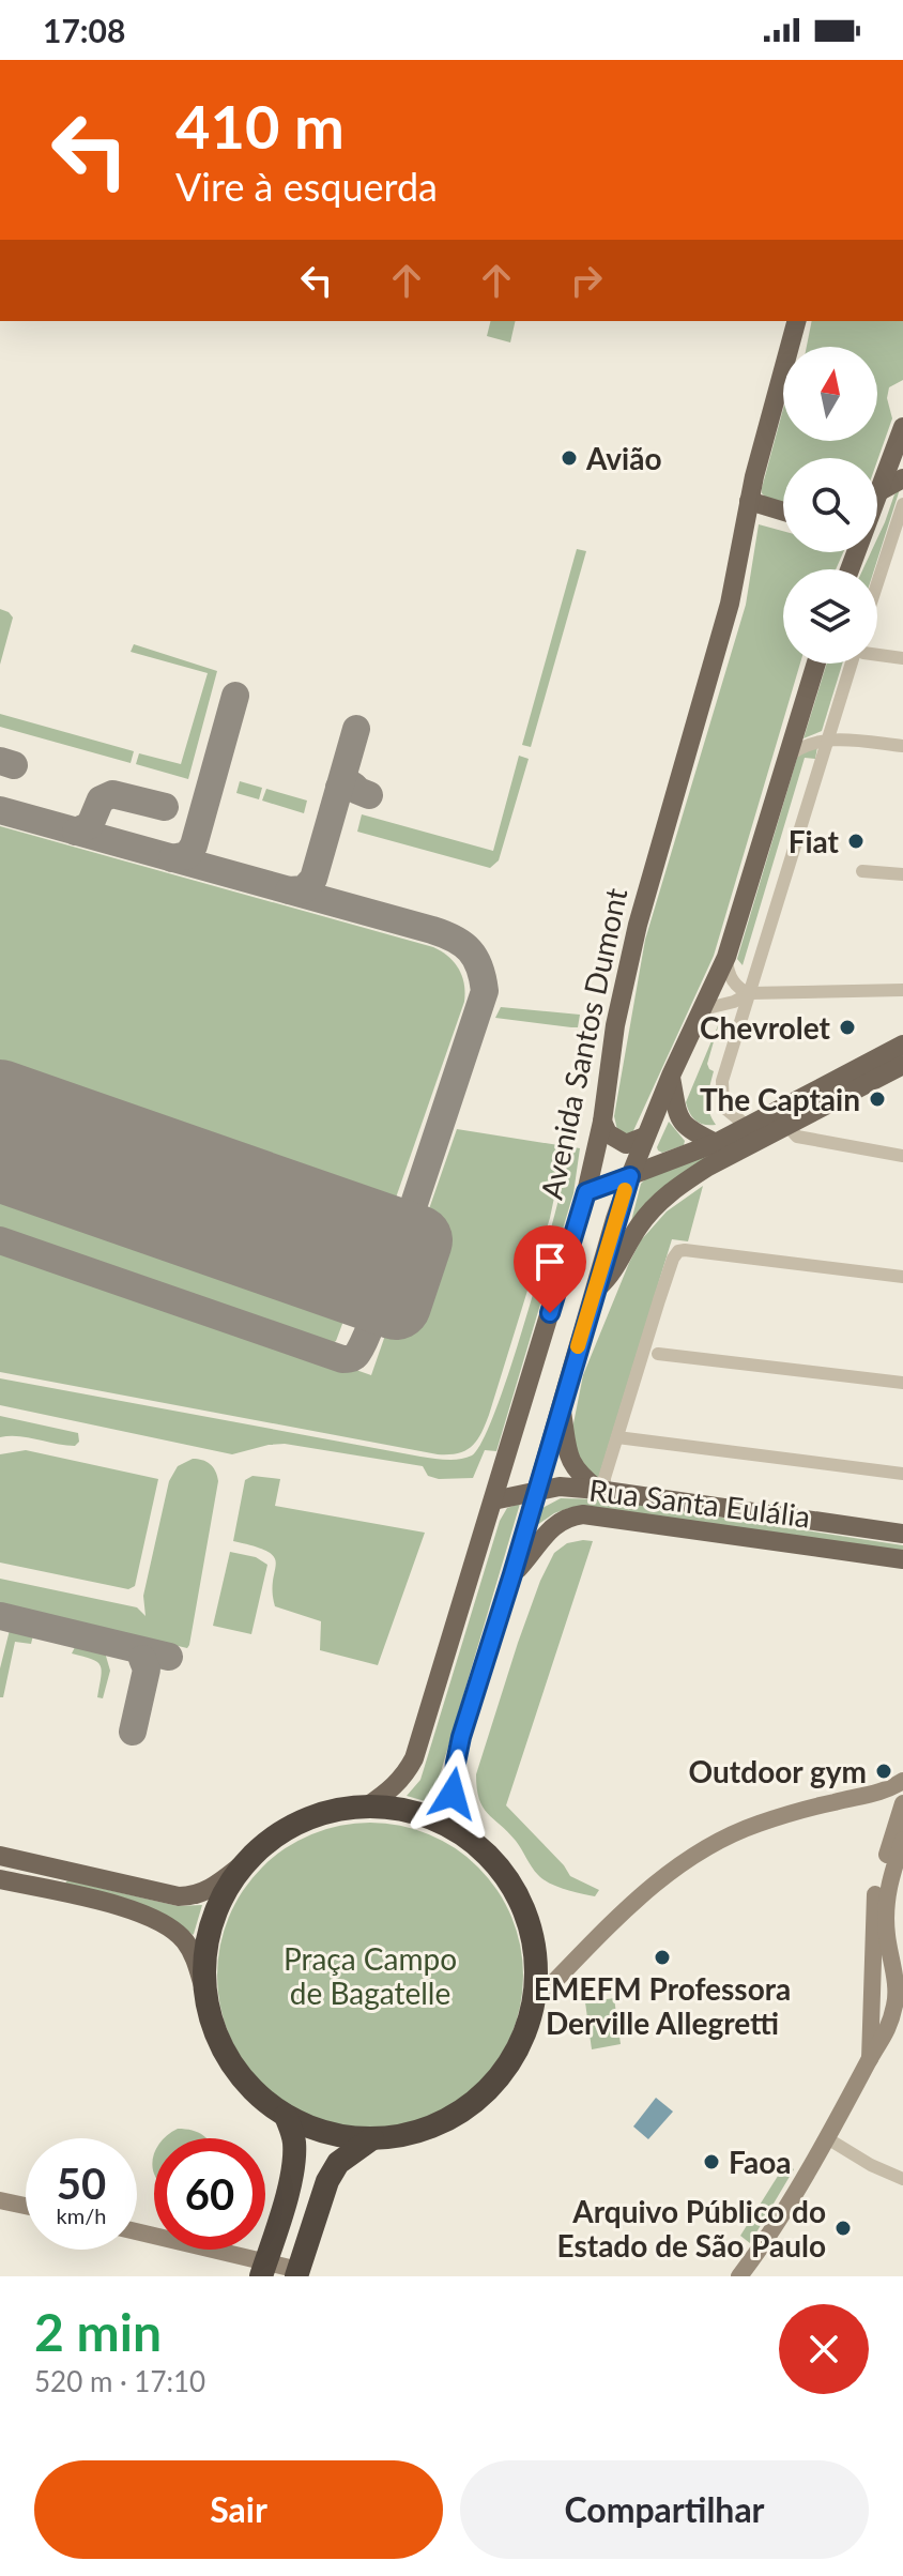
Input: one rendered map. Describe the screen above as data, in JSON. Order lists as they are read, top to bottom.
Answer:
{
  "streets": {
    "main road": ["Avenida Santos Dumont", "Rua Santa Eulália"]
  },
  "crossings": [
    ["Avenida Santos Dumont", "Rua Santa Eulália"]
  ],
  "parks": ["Praça Campo de Bagatelle"],
  "places": [
    "Avião",
    "Fiat",
    "Chevrolet",
    "The Captain",
    "Outdoor gym",
    "EMEFM Professora Derville Allegretti",
    "Faoa",
    "Arquivo Público do Estado de São Paulo"
  ],
  "north": "top",
  "page": {
    "status": "17:08",
    "turn": ["410 m", "Vire à esquerda"],
    "speed": "50 km/h",
    "limit": "60",
    "heading": ["2 min", "520 m · 17:10"],
    "buttons": ["Sair", "Compartilhar"]
  }
}
